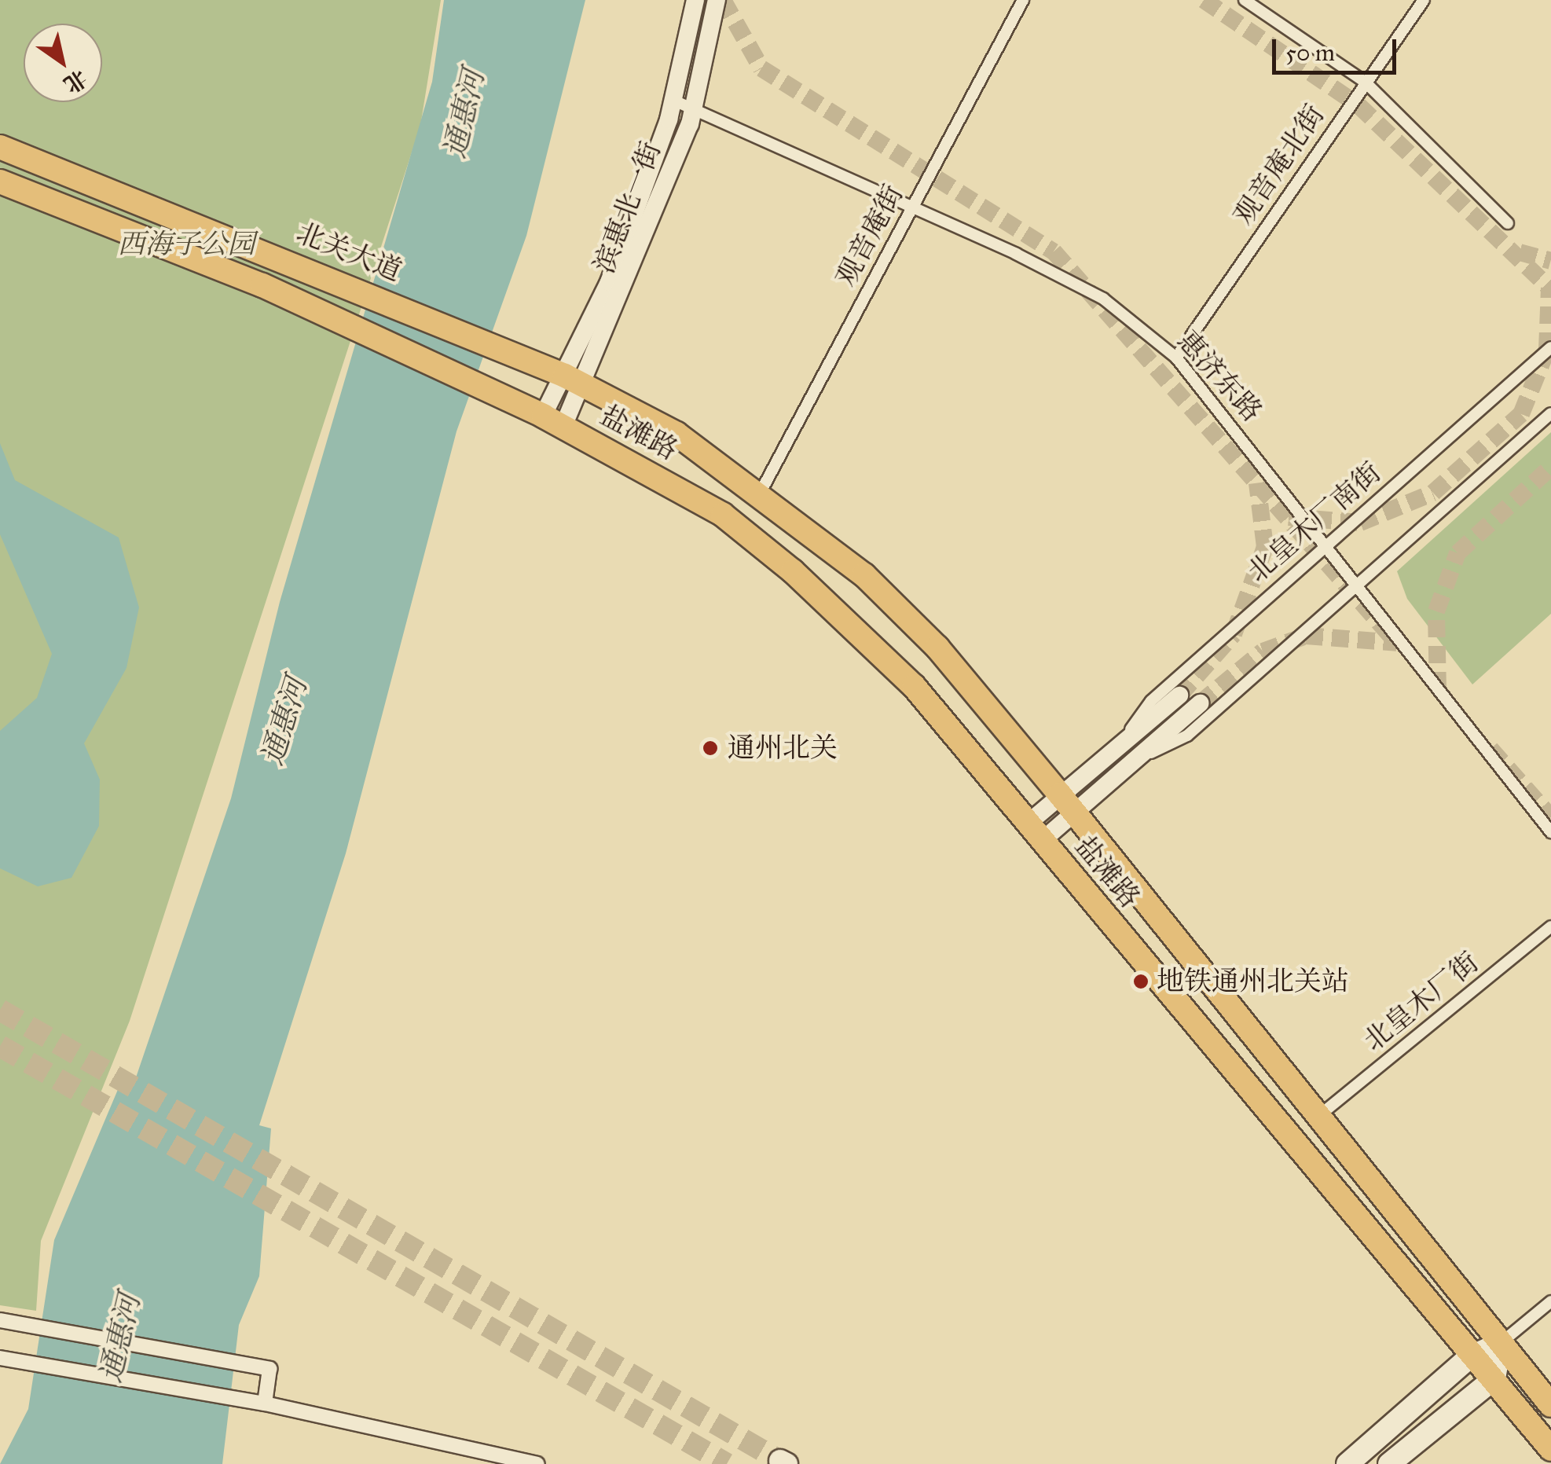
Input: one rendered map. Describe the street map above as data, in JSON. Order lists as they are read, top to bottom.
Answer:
{
  "streets": {
    "main road": ["北关大道", "盐滩路"],
    "street": [
      "观音庵北街",
      "滨惠北一街",
      "观音庵街",
      "惠济东路",
      "北皇木厂南街",
      "北皇木厂街"
    ]
  },
  "crossings": [
    ["观音庵北街", "惠济东路"],
    ["滨惠北一街", "北关大道"],
    ["滨惠北一街", "惠济东路"],
    ["滨惠北一街", "盐滩路"],
    ["观音庵街", "惠济东路"],
    ["观音庵街", "盐滩路"],
    ["北关大道", "盐滩路"],
    ["惠济东路", "北皇木厂南街"],
    ["盐滩路", "北皇木厂南街"],
    ["盐滩路", "北皇木厂街"]
  ],
  "water": ["通惠河"],
  "parks": ["西海子公园"],
  "places": ["通州北关", "地铁通州北关站"],
  "scale_bar": "50 m",
  "north": "bottom right"
}
